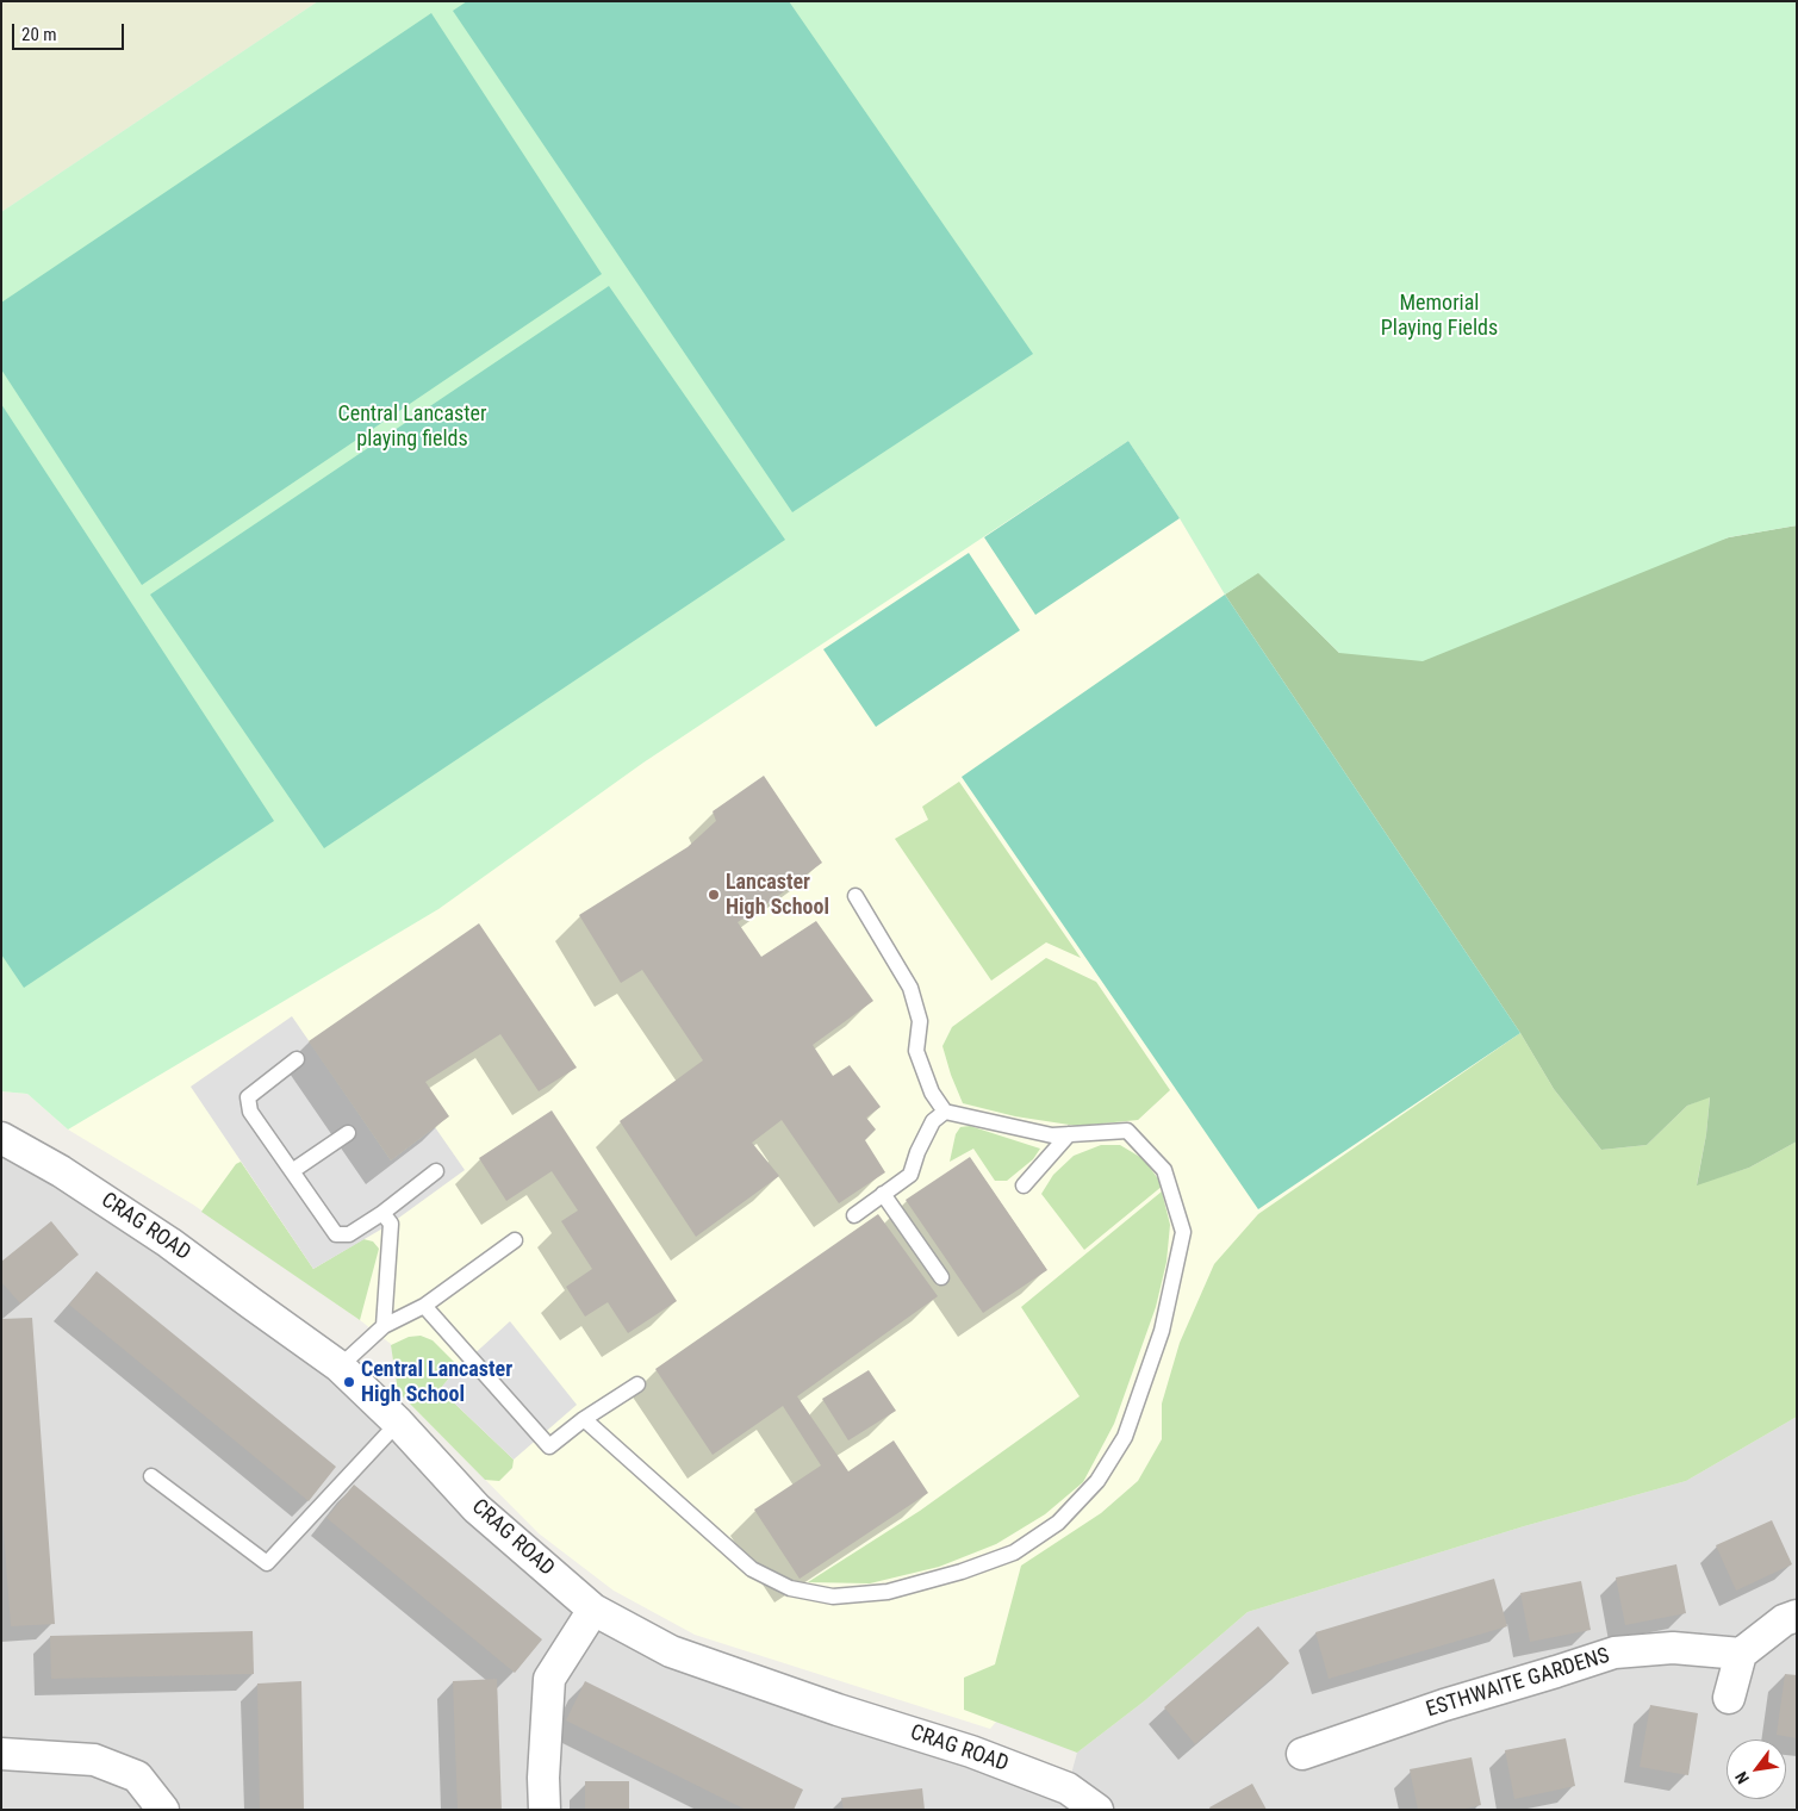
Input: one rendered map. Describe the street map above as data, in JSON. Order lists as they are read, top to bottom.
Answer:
{
  "streets": {
    "street": ["CRAG ROAD", "ESTHWAITE GARDENS"]
  },
  "parks": ["Memorial Playing Fields", "Central Lancaster playing fields"],
  "places": ["Lancaster High School", "Central Lancaster High School"],
  "scale_bar": "20 m",
  "north": "bottom left"
}
